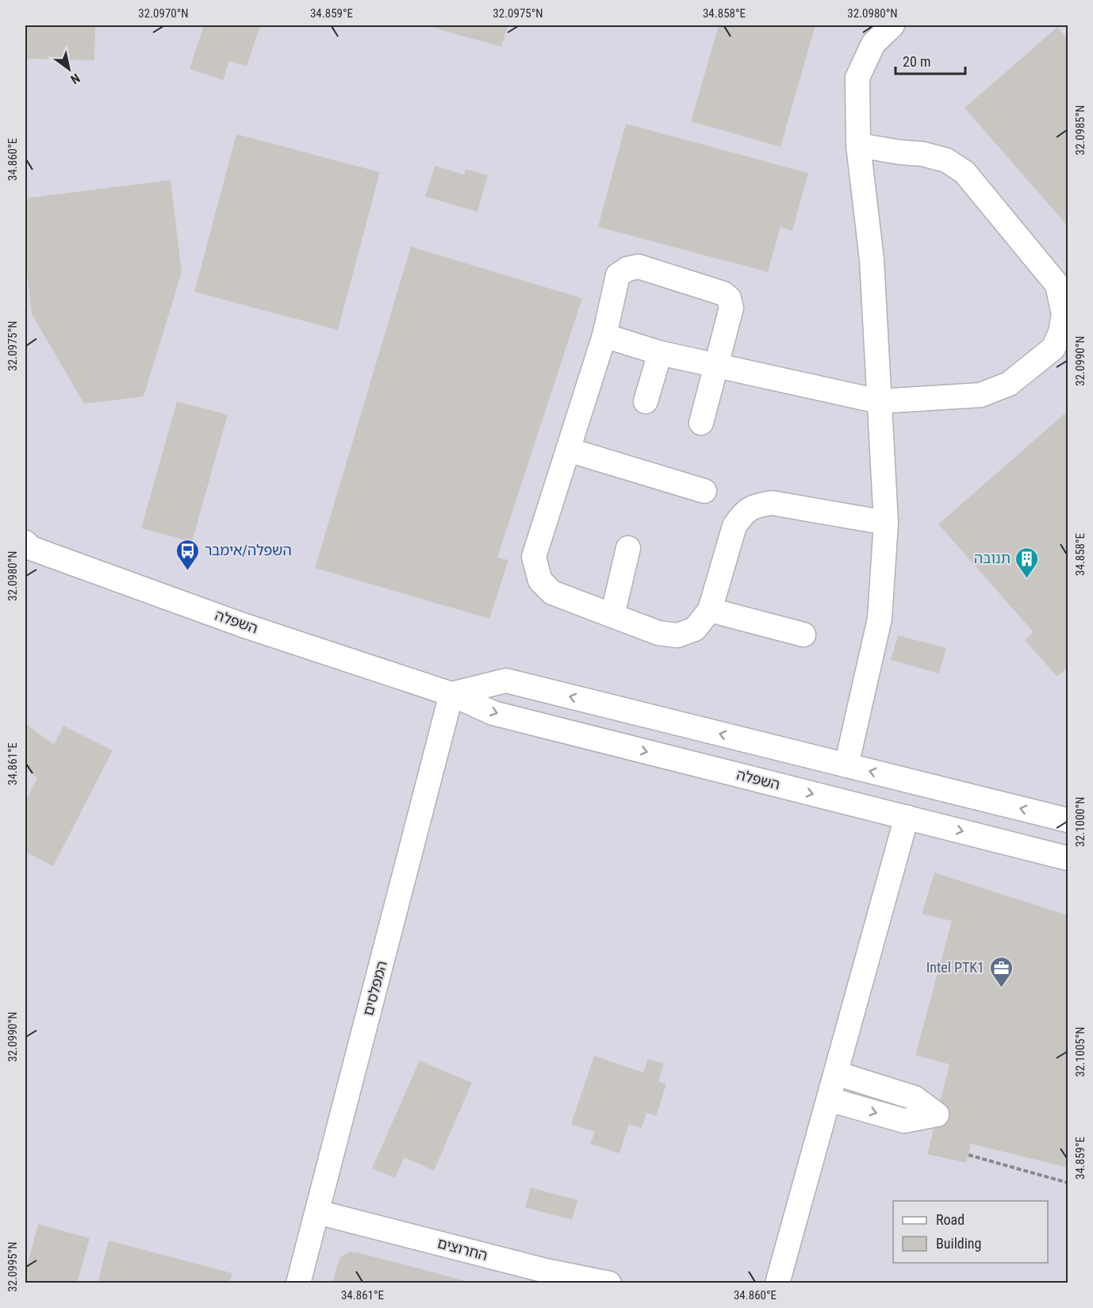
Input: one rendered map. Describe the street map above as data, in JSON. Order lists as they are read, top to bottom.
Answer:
{
  "streets": {
    "street": ["השפלה", "המפלסים", "החרוצים"]
  },
  "crossings": [
    ["השפלה", "המפלסים"],
    ["המפלסים", "החרוצים"]
  ],
  "places": {
    "bus stop": ["השפלה/אימבר"],
    "building": ["תנובה"],
    "office": ["Intel PTK1"]
  },
  "legend": ["Road", "Building"],
  "scale_bar": "20 m",
  "north": "bottom right",
  "coordinates": [
    "32.0970°N",
    "34.859°E",
    "32.0975°N",
    "34.858°E",
    "32.0980°N",
    "32.0985°N",
    "34.860°E",
    "32.0990°N",
    "34.861°E",
    "32.1000°N",
    "32.1005°N",
    "32.0995°N"
  ]
}
